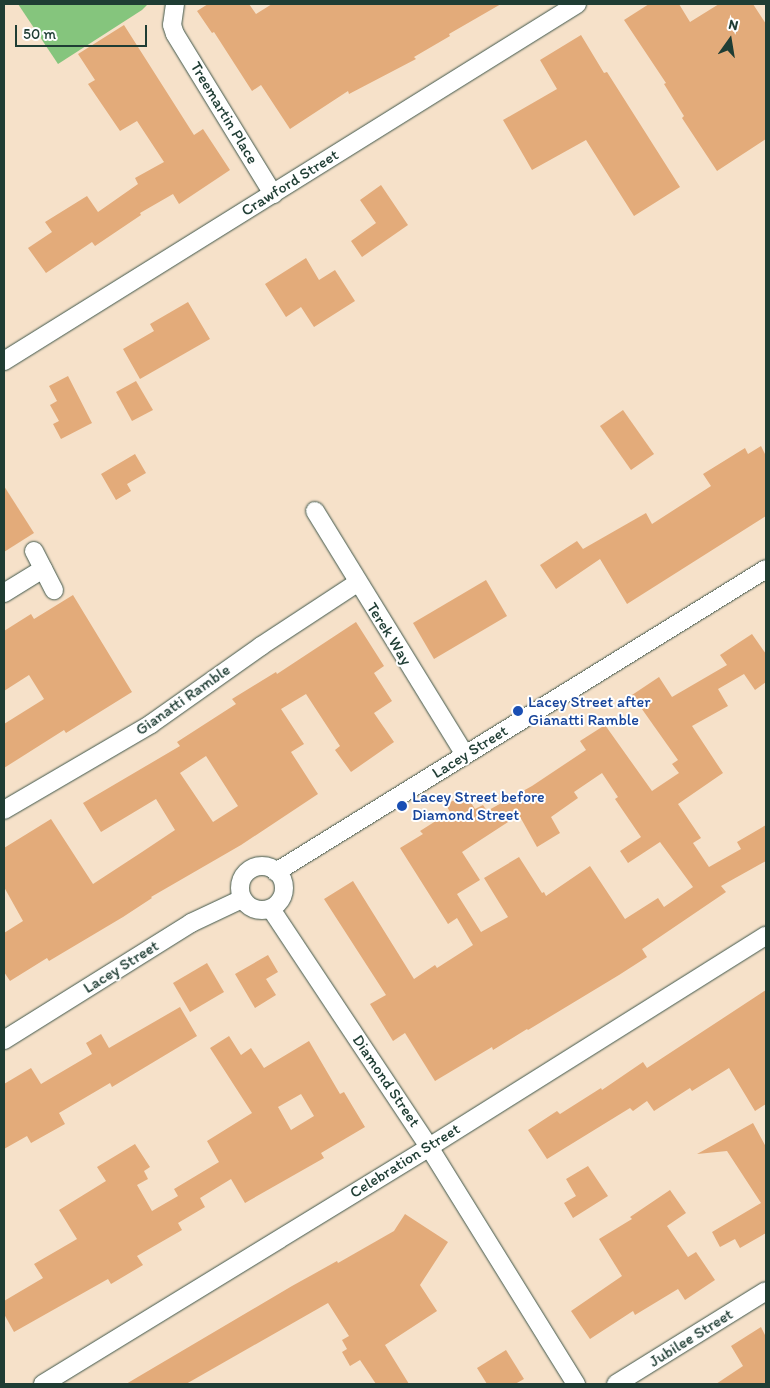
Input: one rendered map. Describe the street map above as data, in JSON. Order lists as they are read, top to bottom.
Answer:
{
  "streets": {
    "street": [
      "Treemartin Place",
      "Crawford Street",
      "Terek Way",
      "Gianatti Ramble",
      "Lacey Street",
      "Diamond Street",
      "Celebration Street",
      "Jubilee Street"
    ]
  },
  "crossings": [
    ["Treemartin Place", "Crawford Street"],
    ["Terek Way", "Gianatti Ramble"],
    ["Terek Way", "Lacey Street"],
    ["Lacey Street", "Diamond Street"],
    ["Diamond Street", "Celebration Street"]
  ],
  "places": ["Lacey Street after Gianatti Ramble", "Lacey Street before Diamond Street"],
  "scale_bar": "50 m",
  "north": "top"
}
